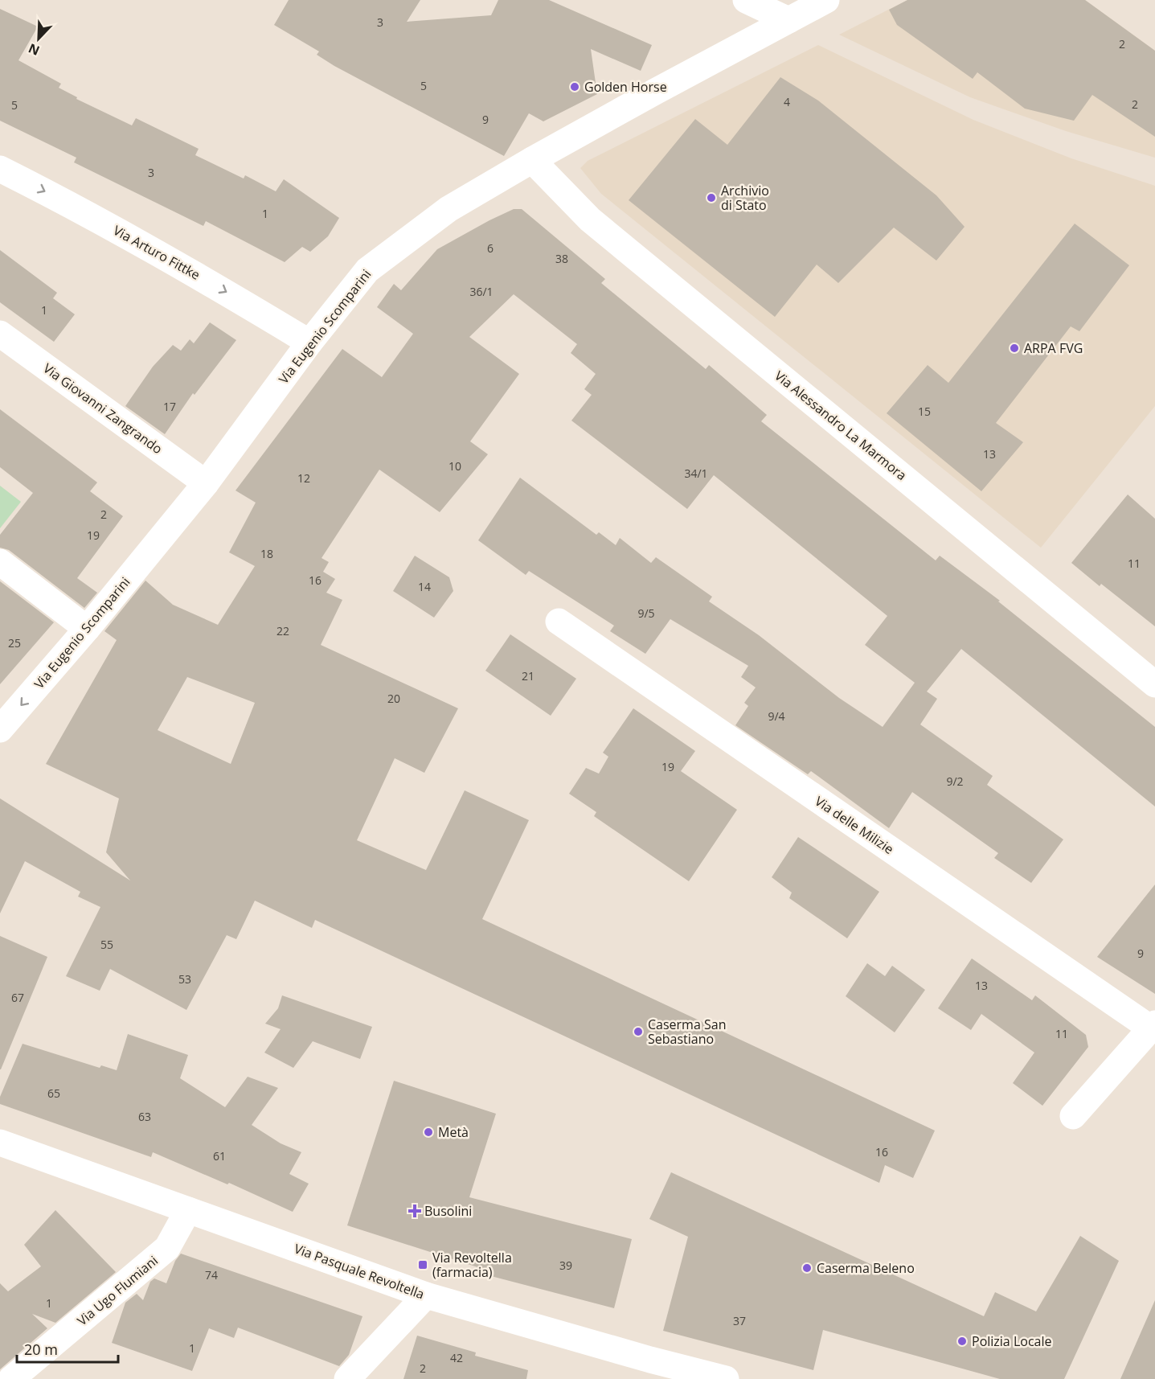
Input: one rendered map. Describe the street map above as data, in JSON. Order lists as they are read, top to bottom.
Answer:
{
  "streets": {
    "street": [
      "Via Arturo Fittke",
      "Via Eugenio Scomparini",
      "Via Giovanni Zangrando",
      "Via Alessandro La Marmora",
      "Via delle Milizie",
      "Via Pasquale Revoltella",
      "Via Ugo Flumiani"
    ]
  },
  "crossings": [
    ["Via Arturo Fittke", "Via Eugenio Scomparini"],
    ["Via Eugenio Scomparini", "Via Giovanni Zangrando"],
    ["Via Eugenio Scomparini", "Via Alessandro La Marmora"],
    ["Via Pasquale Revoltella", "Via Ugo Flumiani"]
  ],
  "one_way": ["Via Arturo Fittke"],
  "places": {
    "other": [
      "Golden Horse",
      "Archivio di Stato",
      "ARPA FVG",
      "Caserma San Sebastiano",
      "Metà",
      "Caserma Beleno",
      "Polizia Locale"
    ],
    "health": ["Busolini"],
    "transit": ["Via Revoltella (farmacia)"]
  },
  "house_numbers": [
    "3",
    "2",
    "5",
    "4",
    "2",
    "5",
    "9",
    "3",
    "1",
    "6",
    "38",
    "36/1",
    "1",
    "17",
    "15",
    "13",
    "10",
    "34/1",
    "12",
    "2",
    "19",
    "18",
    "11",
    "16",
    "14",
    "9/5",
    "22",
    "25",
    "21",
    "20",
    "9/4",
    "19",
    "9/2",
    "55",
    "9",
    "53",
    "13",
    "67",
    "11",
    "65",
    "63",
    "16",
    "61",
    "39",
    "74",
    "1",
    "37",
    "1",
    "42",
    "2"
  ],
  "scale_bar": "20 m",
  "north": "bottom left"
}
